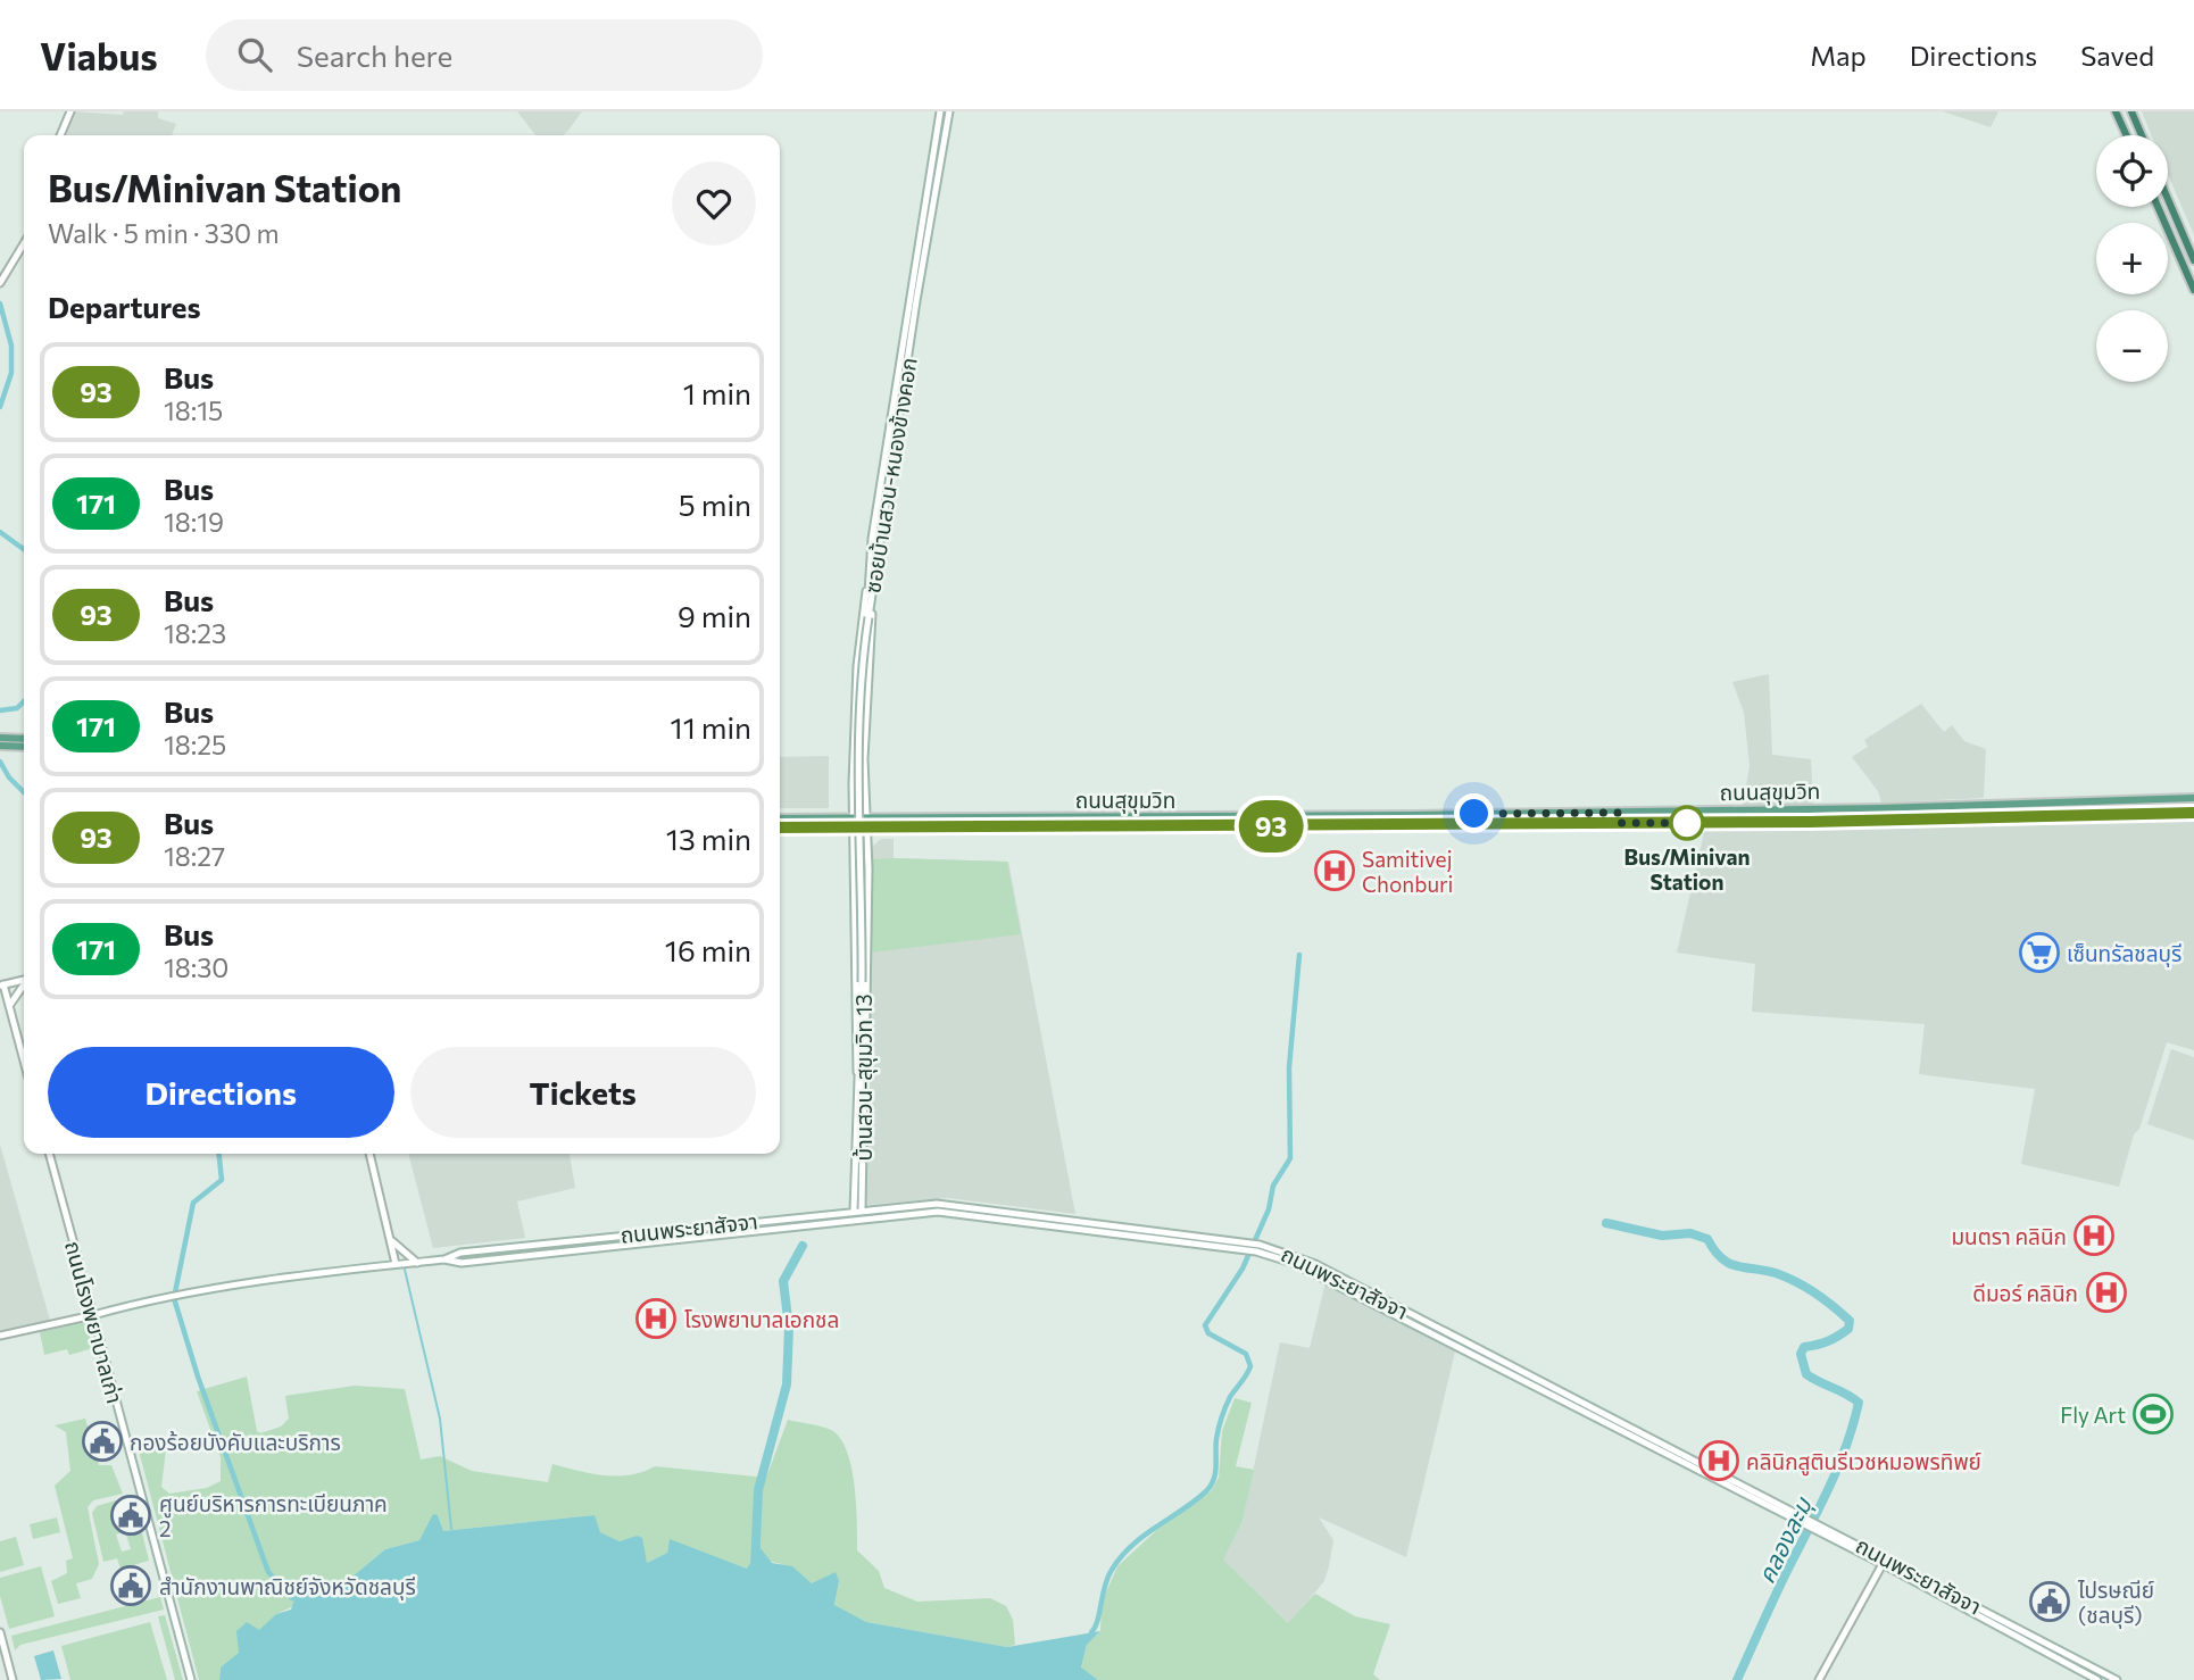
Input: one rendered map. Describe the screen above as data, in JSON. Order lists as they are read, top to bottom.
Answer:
{
  "streets": {
    "main road": [
      "ซอยบ้านสวน-หนองข้างคอก",
      "ถนนสุขุมวิท",
      "บ้านสวน-สุขุมวิท 13",
      "ถนนพระยาสัจจา",
      "ถนนโรงพยาบาลเก่า"
    ]
  },
  "crossings": [
    ["ซอยบ้านสวน-หนองข้างคอก", "บ้านสวน-สุขุมวิท 13"],
    ["บ้านสวน-สุขุมวิท 13", "ถนนพระยาสัจจา"],
    ["ถนนพระยาสัจจา", "ถนนโรงพยาบาลเก่า"]
  ],
  "water": ["คลองละมุ"],
  "places": {
    "other": ["Bus/Minivan Station"],
    "hospital": [
      "Samitivej Chonburi",
      "มนตรา คลินิก",
      "ดีมอร์ คลินิก",
      "โรงพยาบาลเอกชล",
      "คลินิกสูตินรีเวชหมอพรทิพย์"
    ],
    "supermarket": ["เซ็นทรัลชลบุรี"],
    "sports": ["Fly Art"],
    "public building": [
      "กองร้อยบังคับและบริการ",
      "ศูนย์บริหารการทะเบียนภาค 2",
      "สำนักงานพาณิชย์จังหวัดชลบุรี",
      "ไปรษณีย์ (ชลบุรี)"
    ]
  },
  "lines": ["bus line 93"],
  "page": {
    "header": "Viabus",
    "search": "Search here",
    "nav": ["Map", "Directions", "Saved"],
    "on_map": "93",
    "map_buttons": ["+", "−"],
    "heading": [
      ["Bus/Minivan Station", "Walk · 5 min · 330 m"],
      "Departures"
    ],
    "list": [
      {
        "mark": "93",
        "name": "Bus",
        "note": "18:15",
        "value": "1 min"
      },
      {
        "mark": "171",
        "name": "Bus",
        "note": "18:19",
        "value": "5 min"
      },
      {
        "mark": "93",
        "name": "Bus",
        "note": "18:23",
        "value": "9 min"
      },
      {
        "mark": "171",
        "name": "Bus",
        "note": "18:25",
        "value": "11 min"
      },
      {
        "mark": "93",
        "name": "Bus",
        "note": "18:27",
        "value": "13 min"
      },
      {
        "mark": "171",
        "name": "Bus",
        "note": "18:30",
        "value": "16 min"
      }
    ],
    "buttons": ["Directions", "Tickets"]
  }
}
